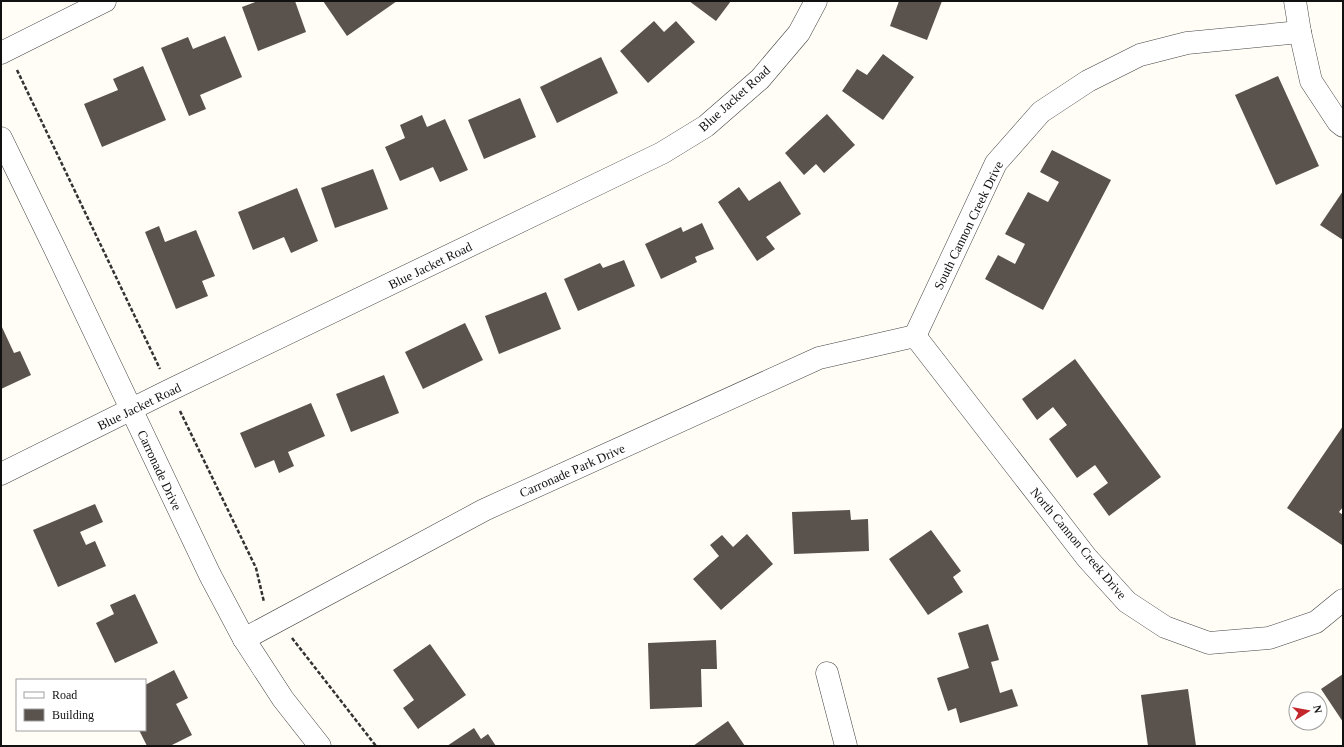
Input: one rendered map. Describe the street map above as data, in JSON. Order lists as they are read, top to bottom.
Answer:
{
  "streets": {
    "street": [
      "Blue Jacket Road",
      "South Cannon Creek Drive",
      "Carronade Drive",
      "Carronade Park Drive",
      "North Cannon Creek Drive"
    ]
  },
  "crossings": [
    ["Blue Jacket Road", "Carronade Drive"],
    ["South Cannon Creek Drive", "Carronade Park Drive"],
    ["South Cannon Creek Drive", "North Cannon Creek Drive"],
    ["Carronade Drive", "Carronade Park Drive"],
    ["Carronade Park Drive", "North Cannon Creek Drive"]
  ],
  "legend": ["Road", "Building"],
  "north": "right"
}
